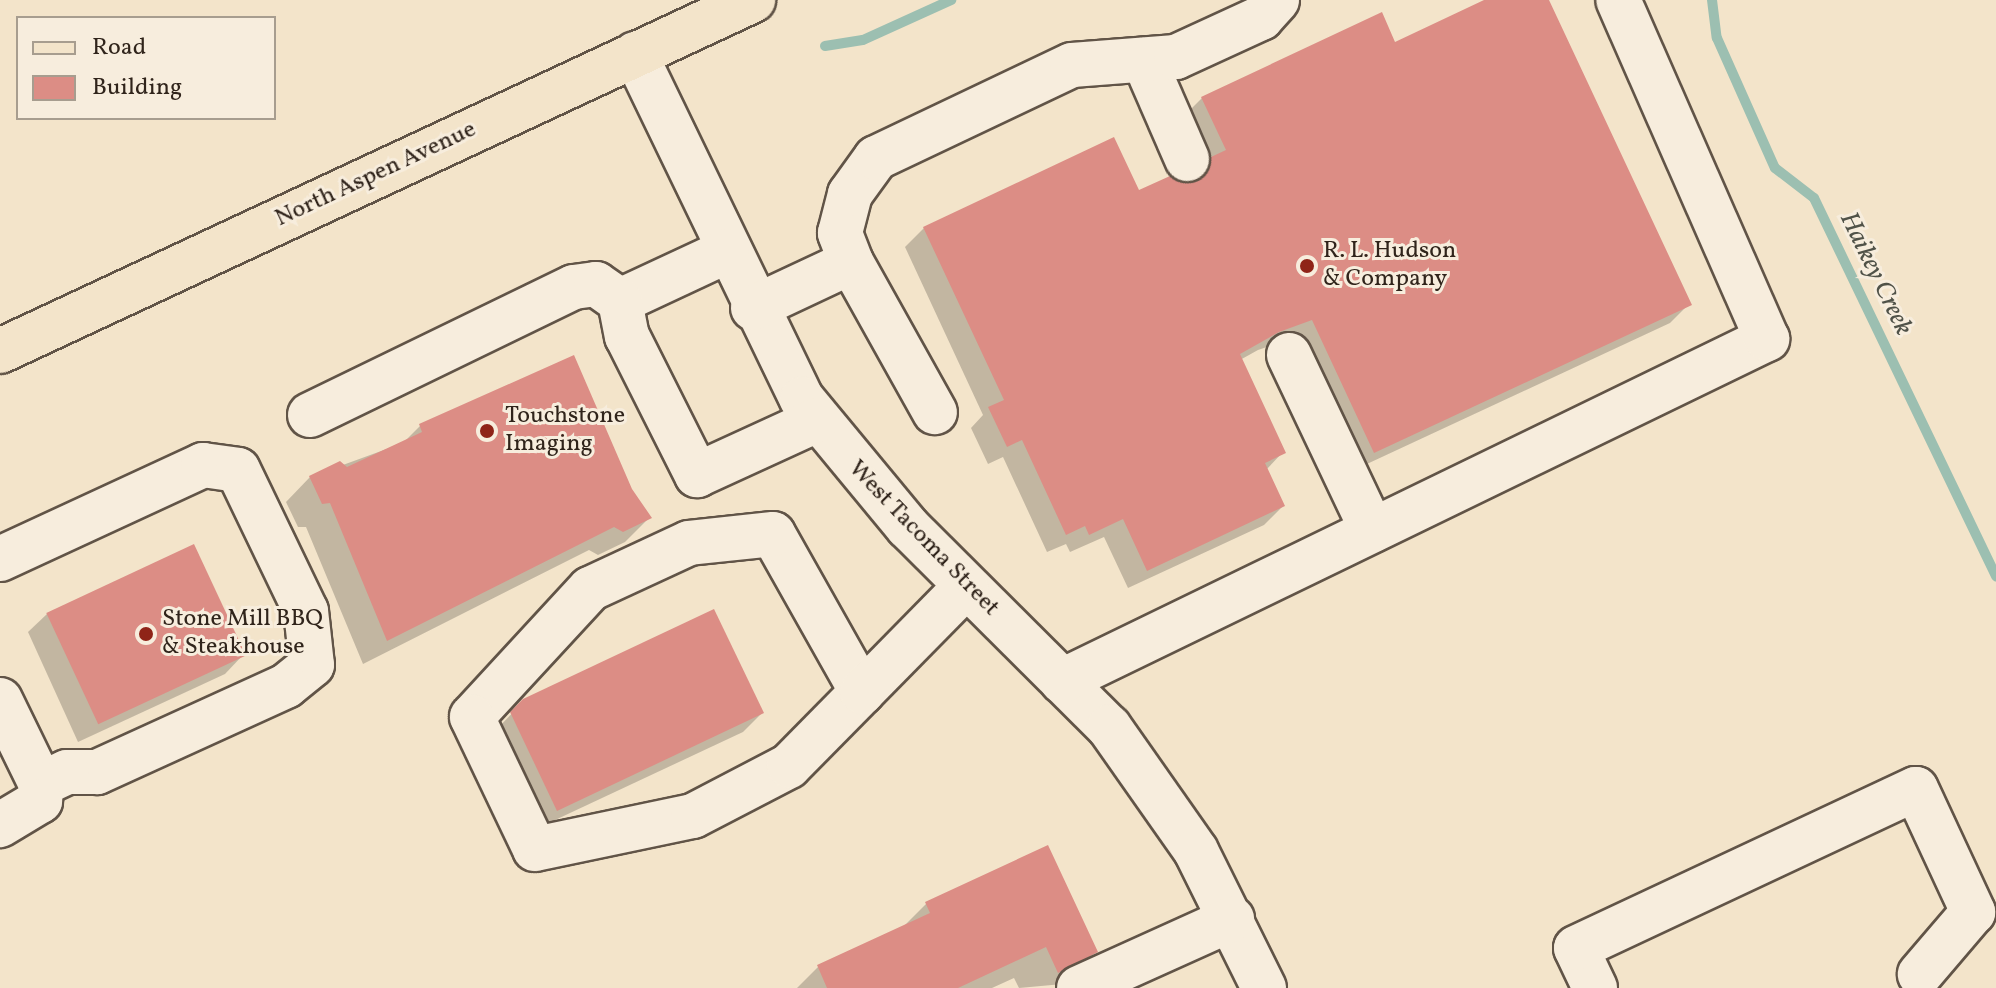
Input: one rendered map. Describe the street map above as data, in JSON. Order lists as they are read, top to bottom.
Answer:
{
  "streets": {
    "main road": ["North Aspen Avenue"],
    "street": ["West Tacoma Street"]
  },
  "crossings": [
    ["North Aspen Avenue", "West Tacoma Street"]
  ],
  "water": ["Haikey Creek"],
  "places": ["R. L. Hudson & Company", "Touchstone Imaging", "Stone Mill BBQ & Steakhouse"],
  "legend": ["Road", "Building"]
}
